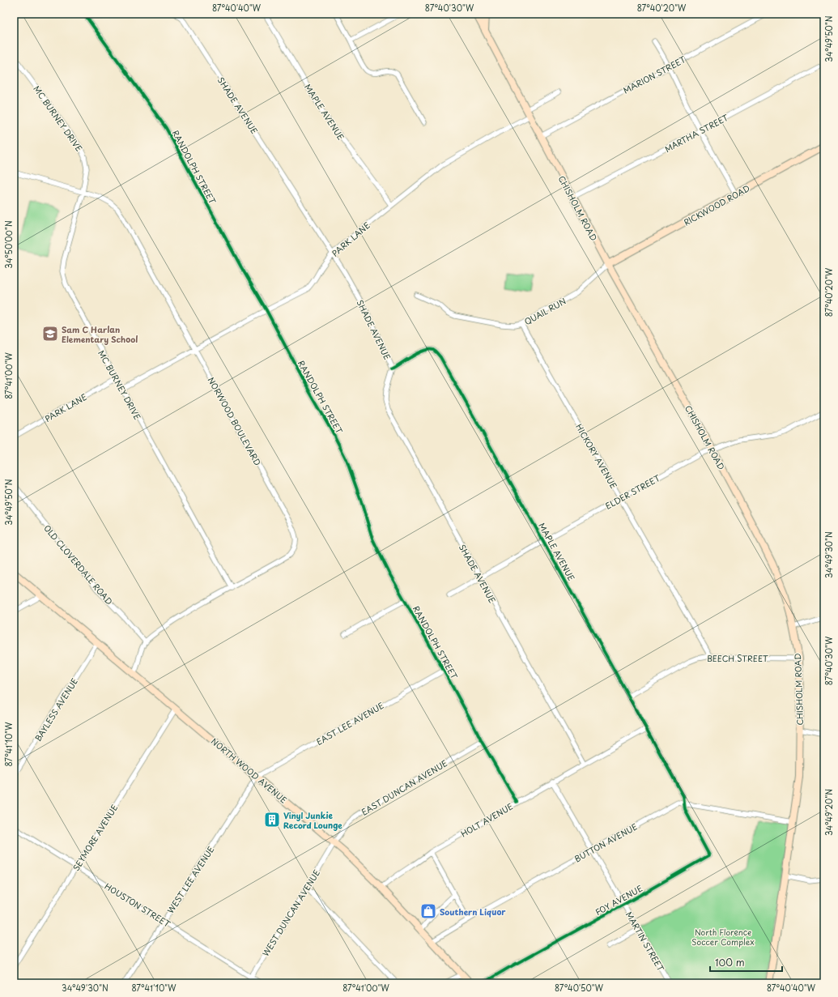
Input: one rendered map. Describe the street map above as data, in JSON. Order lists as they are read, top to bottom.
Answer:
{
  "streets": {
    "main road": ["RICKWOOD ROAD", "CHISHOLM ROAD", "NORTH WOOD AVENUE"],
    "street": [
      "MARION STREET",
      "SHADE AVENUE",
      "MAPLE AVENUE",
      "MC BURNEY DRIVE",
      "MARTHA STREET",
      "RANDOLPH STREET",
      "PARK LANE",
      "QUAIL RUN",
      "NORWOOD BOULEVARD",
      "HICKORY AVENUE",
      "ELDER STREET",
      "OLD CLOVERDALE ROAD",
      "BEECH STREET",
      "BAYLESS AVENUE",
      "EAST LEE AVENUE",
      "EAST DUNCAN AVENUE",
      "HOLT AVENUE",
      "SEYMORE AVENUE",
      "BUTTON AVENUE",
      "WEST LEE AVENUE",
      "FOY AVENUE",
      "HOUSTON STREET",
      "WEST DUNCAN AVENUE",
      "MARTIN STREET"
    ]
  },
  "crossings": [
    ["MARION STREET", "CHISHOLM ROAD"],
    ["SHADE AVENUE", "MAPLE AVENUE"],
    ["SHADE AVENUE", "PARK LANE"],
    ["SHADE AVENUE", "ELDER STREET"],
    ["SHADE AVENUE", "HOLT AVENUE"],
    ["MAPLE AVENUE", "PARK LANE"],
    ["MAPLE AVENUE", "ELDER STREET"],
    ["MAPLE AVENUE", "BEECH STREET"],
    ["MAPLE AVENUE", "HOLT AVENUE"],
    ["MAPLE AVENUE", "BUTTON AVENUE"],
    ["MAPLE AVENUE", "FOY AVENUE"],
    ["MC BURNEY DRIVE", "PARK LANE"],
    ["MC BURNEY DRIVE", "NORWOOD BOULEVARD"],
    ["MARTHA STREET", "CHISHOLM ROAD"],
    ["RANDOLPH STREET", "PARK LANE"],
    ["RANDOLPH STREET", "EAST LEE AVENUE"],
    ["RANDOLPH STREET", "EAST DUNCAN AVENUE"],
    ["RANDOLPH STREET", "HOLT AVENUE"],
    ["RICKWOOD ROAD", "CHISHOLM ROAD"],
    ["RICKWOOD ROAD", "QUAIL RUN"],
    ["CHISHOLM ROAD", "PARK LANE"],
    ["CHISHOLM ROAD", "QUAIL RUN"],
    ["CHISHOLM ROAD", "ELDER STREET"],
    ["CHISHOLM ROAD", "BEECH STREET"],
    ["CHISHOLM ROAD", "BUTTON AVENUE"],
    ["PARK LANE", "NORWOOD BOULEVARD"],
    ["QUAIL RUN", "HICKORY AVENUE"],
    ["NORWOOD BOULEVARD", "OLD CLOVERDALE ROAD"],
    ["NORWOOD BOULEVARD", "NORTH WOOD AVENUE"],
    ["HICKORY AVENUE", "ELDER STREET"],
    ["HICKORY AVENUE", "BEECH STREET"],
    ["BAYLESS AVENUE", "NORTH WOOD AVENUE"],
    ["EAST LEE AVENUE", "NORTH WOOD AVENUE"],
    ["EAST LEE AVENUE", "WEST LEE AVENUE"],
    ["NORTH WOOD AVENUE", "EAST DUNCAN AVENUE"],
    ["NORTH WOOD AVENUE", "HOLT AVENUE"],
    ["NORTH WOOD AVENUE", "SEYMORE AVENUE"],
    ["NORTH WOOD AVENUE", "BUTTON AVENUE"],
    ["NORTH WOOD AVENUE", "WEST LEE AVENUE"],
    ["NORTH WOOD AVENUE", "WEST DUNCAN AVENUE"],
    ["EAST DUNCAN AVENUE", "WEST DUNCAN AVENUE"],
    ["HOLT AVENUE", "MARTIN STREET"],
    ["SEYMORE AVENUE", "HOUSTON STREET"],
    ["BUTTON AVENUE", "FOY AVENUE"],
    ["BUTTON AVENUE", "MARTIN STREET"],
    ["WEST LEE AVENUE", "HOUSTON STREET"],
    ["FOY AVENUE", "MARTIN STREET"],
    ["HOUSTON STREET", "WEST DUNCAN AVENUE"]
  ],
  "parks": ["North Florence Soccer Complex"],
  "places": {
    "school or university": ["Sam C Harlan Elementary School"],
    "building": ["Vinyl Junkie Record Lounge"],
    "shop": ["Southern Liquor"]
  },
  "scale_bar": "100 m",
  "coordinates": [
    "87°40'40\"W",
    "87°40'30\"W",
    "87°40'20\"W",
    "34°49'50\"N",
    "34°50'00\"N",
    "87°41'00\"W",
    "34°49'30\"N",
    "87°41'10\"W",
    "34°49'20\"N",
    "87°40'50\"W"
  ]
}
